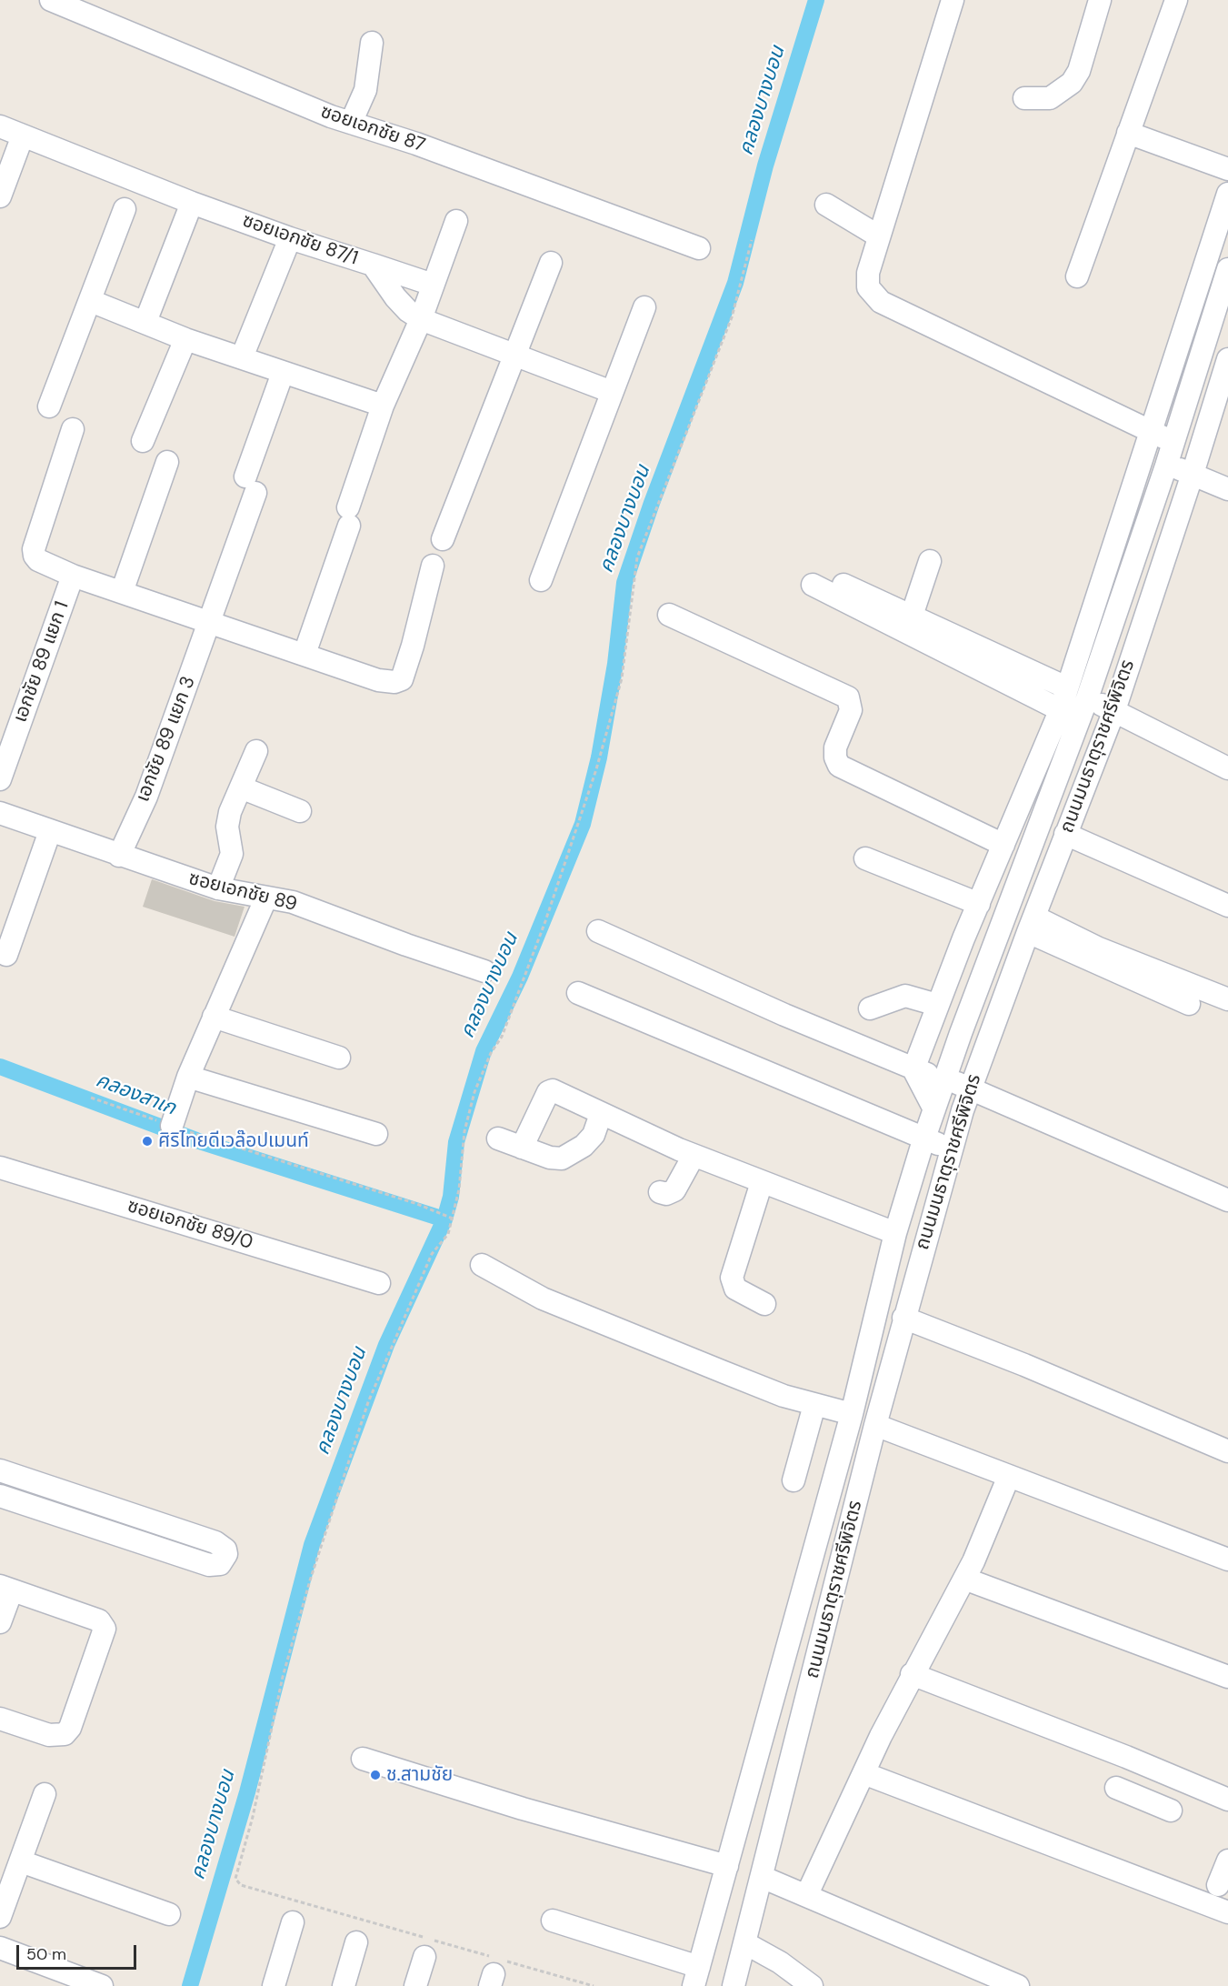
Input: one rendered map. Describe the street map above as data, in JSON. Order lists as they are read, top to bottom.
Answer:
{
  "streets": {
    "street": [
      "ซอยเอกชัย 87",
      "ซอยเอกชัย 87/1",
      "เอกชัย 89 แยก 1",
      "เอกชัย 89 แยก 3",
      "ถนนมนธาตุราชศรีพิจิตร",
      "ซอยเอกชัย 89",
      "ซอยเอกชัย 89/0"
    ]
  },
  "crossings": [
    ["เอกชัย 89 แยก 3", "ซอยเอกชัย 89"]
  ],
  "water": ["คลองบางบอน", "คลองสาเก"],
  "places": ["ศิริไทยดีเวล๊อปเมนท์", "ช.สามชัย"],
  "scale_bar": "50 m"
}
